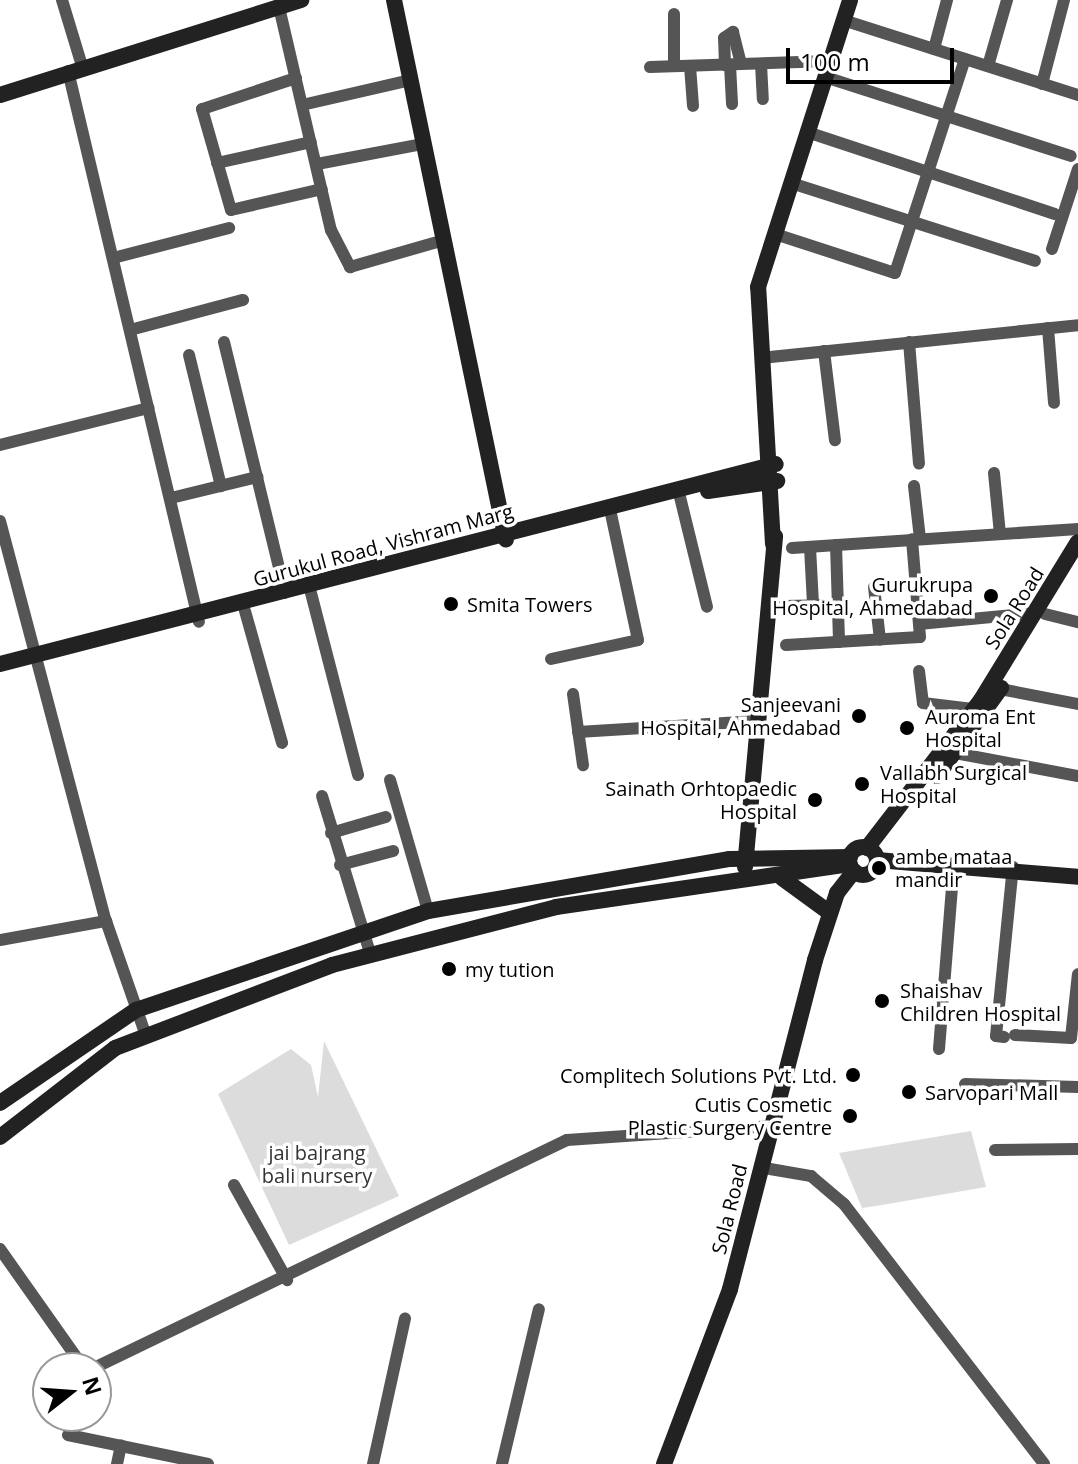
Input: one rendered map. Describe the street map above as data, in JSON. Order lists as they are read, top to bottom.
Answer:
{
  "streets": {
    "street": ["Gurukul Road, Vishram Marg", "Sola Road"]
  },
  "parks": ["jai bajrang bali nursery"],
  "places": [
    "Gurukrupa Hospital, Ahmedabad",
    "Smita Towers",
    "Sanjeevani Hospital, Ahmedabad",
    "Auroma Ent Hospital",
    "Vallabh Surgical Hospital",
    "Sainath Orhtopaedic Hospital",
    "ambe mataa mandir",
    "my tution",
    "Shaishav Children Hospital",
    "Complitech Solutions Pvt. Ltd.",
    "Sarvopari Mall",
    "Cutis Cosmetic Plastic Surgery Centre"
  ],
  "scale_bar": "100 m",
  "north": "right"
}
